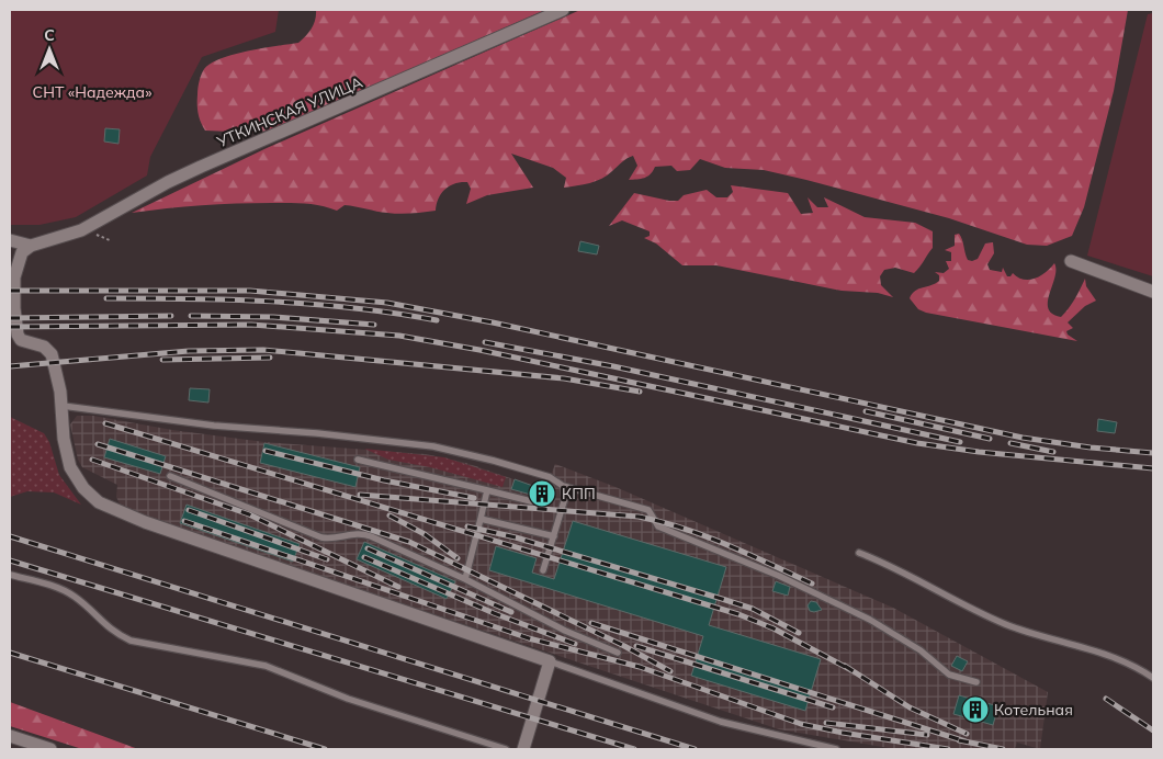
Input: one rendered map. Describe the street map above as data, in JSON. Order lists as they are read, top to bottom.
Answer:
{
  "streets": {
    "street": ["УТКИНСКАЯ УЛИЦА"]
  },
  "parks": ["СНТ «Надежда»"],
  "places": {
    "building": ["КПП", "Котельная"]
  },
  "north": "top"
}
